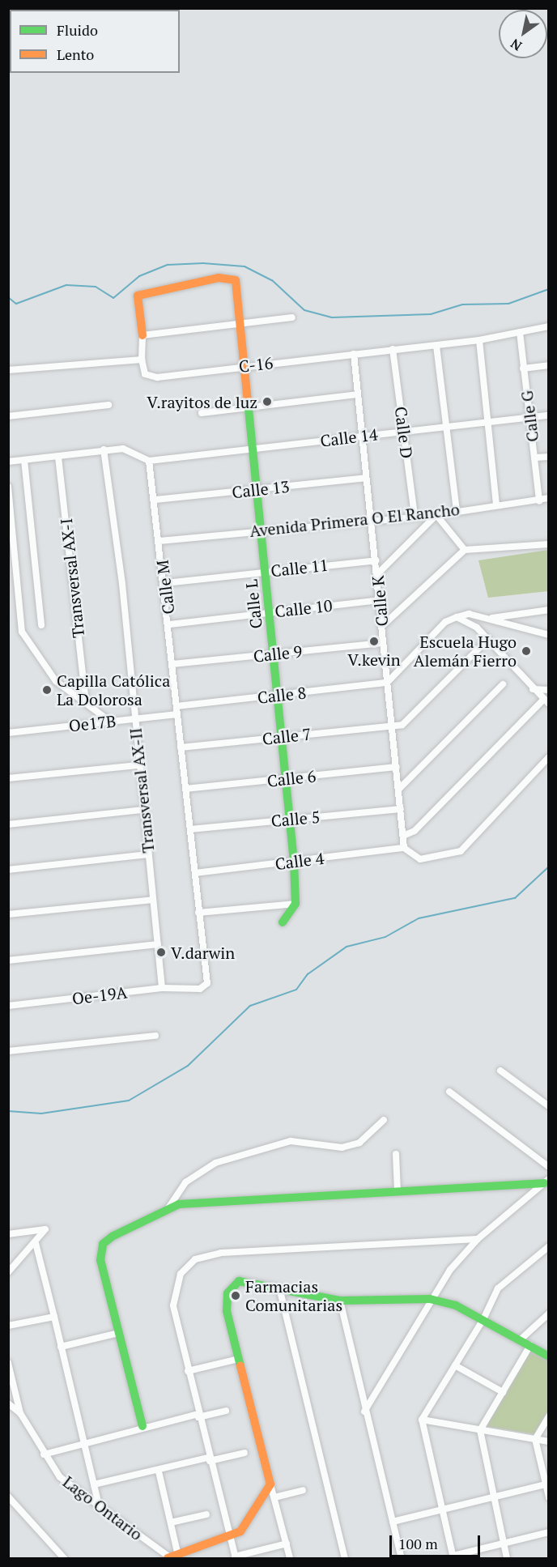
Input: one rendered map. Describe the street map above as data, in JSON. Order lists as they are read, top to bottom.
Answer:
{
  "streets": {
    "street": [
      "C-16",
      "Calle G",
      "Calle D",
      "Calle 14",
      "Calle 13",
      "Avenida Primera O El Rancho",
      "Calle 11",
      "Transversal AX-I",
      "Calle M",
      "Calle K",
      "Calle L",
      "Calle 10",
      "Calle 9",
      "Calle 8",
      "Oe17B",
      "Calle 7",
      "Calle 6",
      "Transversal AX-II",
      "Calle 5",
      "Calle 4",
      "Oe-19A",
      "Lago Ontario"
    ]
  },
  "crossings": [
    ["C-16", "Calle G"],
    ["C-16", "Calle D"],
    ["C-16", "Calle K"],
    ["C-16", "Calle L"],
    ["Calle G", "Calle 14"],
    ["Calle G", "Avenida Primera O El Rancho"],
    ["Calle D", "Calle 14"],
    ["Calle D", "Avenida Primera O El Rancho"],
    ["Calle 14", "Calle M"],
    ["Calle 14", "Calle K"],
    ["Calle 14", "Calle L"],
    ["Calle 13", "Calle M"],
    ["Calle 13", "Calle K"],
    ["Calle 13", "Calle L"],
    ["Avenida Primera O El Rancho", "Calle M"],
    ["Avenida Primera O El Rancho", "Calle K"],
    ["Avenida Primera O El Rancho", "Calle L"],
    ["Calle 11", "Calle M"],
    ["Calle 11", "Calle K"],
    ["Calle 11", "Calle L"],
    ["Calle M", "Calle 10"],
    ["Calle M", "Calle 9"],
    ["Calle M", "Calle 8"],
    ["Calle M", "Oe17B"],
    ["Calle K", "Calle 10"],
    ["Calle K", "Calle 9"],
    ["Calle K", "Calle 8"],
    ["Calle K", "Calle 7"],
    ["Calle K", "Calle 6"],
    ["Calle K", "Calle 5"],
    ["Calle K", "Calle 4"],
    ["Calle L", "Calle 10"],
    ["Calle L", "Calle 9"],
    ["Calle L", "Calle 8"],
    ["Calle L", "Calle 7"],
    ["Calle L", "Calle 6"],
    ["Calle L", "Calle 5"],
    ["Calle L", "Calle 4"],
    ["Oe17B", "Transversal AX-II"],
    ["Transversal AX-II", "Oe-19A"]
  ],
  "places": [
    "V.rayitos de luz",
    "V.kevin",
    "Escuela Hugo Alemán Fierro",
    "Capilla Católica La Dolorosa",
    "V.darwin",
    "Farmacias Comunitarias"
  ],
  "legend": ["Fluido", "Lento"],
  "scale_bar": "100 m",
  "north": "bottom left"
}
